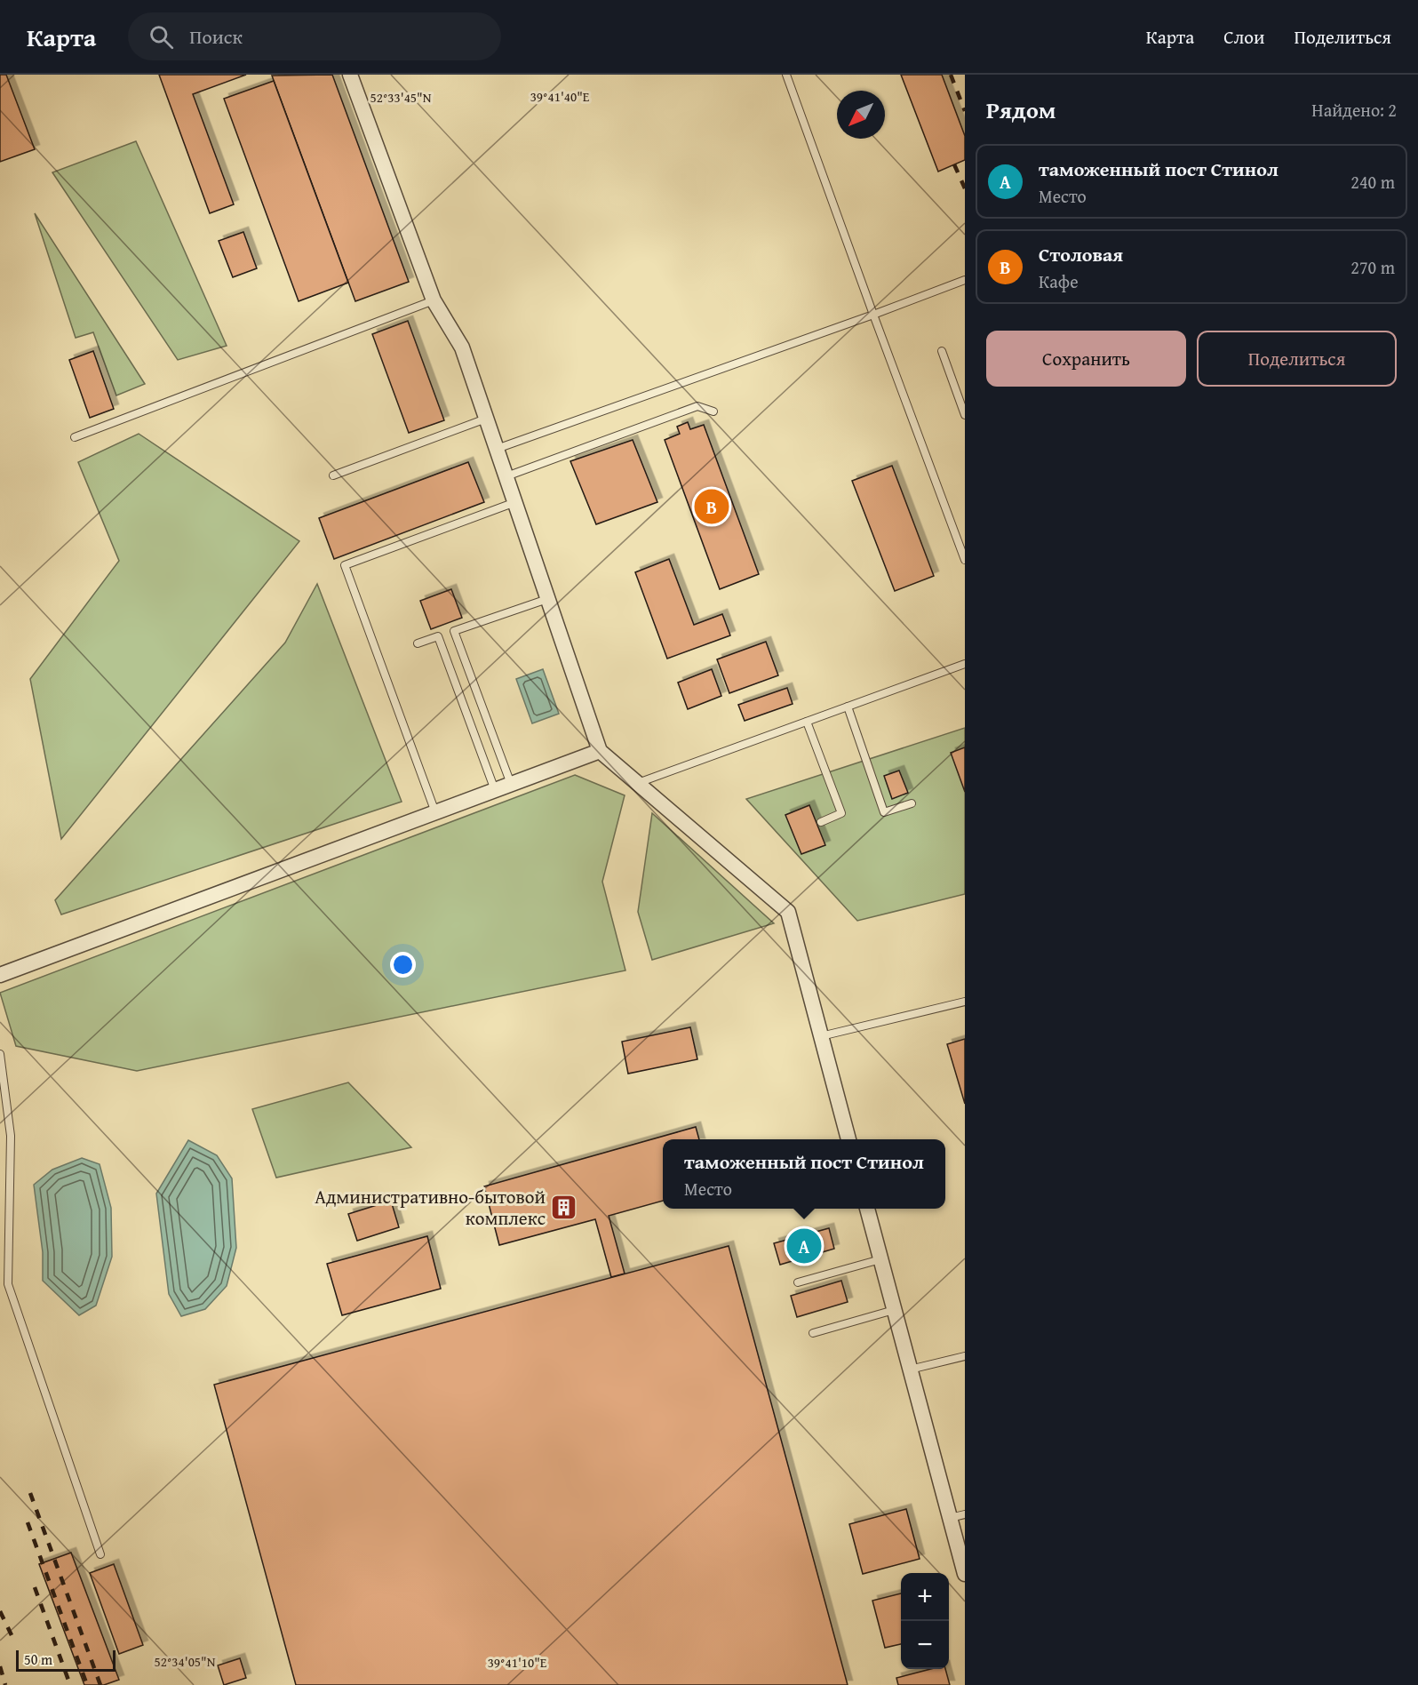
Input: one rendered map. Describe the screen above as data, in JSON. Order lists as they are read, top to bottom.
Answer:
{
  "places": {
    "building": ["Административно-бытовой комплекс"]
  },
  "scale_bar": "50 m",
  "north": "bottom left",
  "page": {
    "header": "Карта",
    "search": "Поиск",
    "nav": ["Карта", "Слои", "Поделиться"],
    "heading": ["Рядом", "Найдено: 2"],
    "list": [
      {
        "mark": "A",
        "name": "таможенный пост Стинол",
        "note": "Место",
        "value": "240 m"
      },
      {
        "mark": "B",
        "name": "Столовая",
        "note": "Кафе",
        "value": "270 m"
      }
    ],
    "buttons": ["Сохранить", "Поделиться"],
    "pins": ["B", "A"],
    "popup": ["таможенный пост Стинол", "Место"],
    "map_buttons": ["+", "−"],
    "scale": "50 m"
  },
  "coordinates": [
    "39°41'40\"E",
    "52°33'45\"N",
    "52°34'05\"N",
    "39°41'10\"E"
  ]
}
